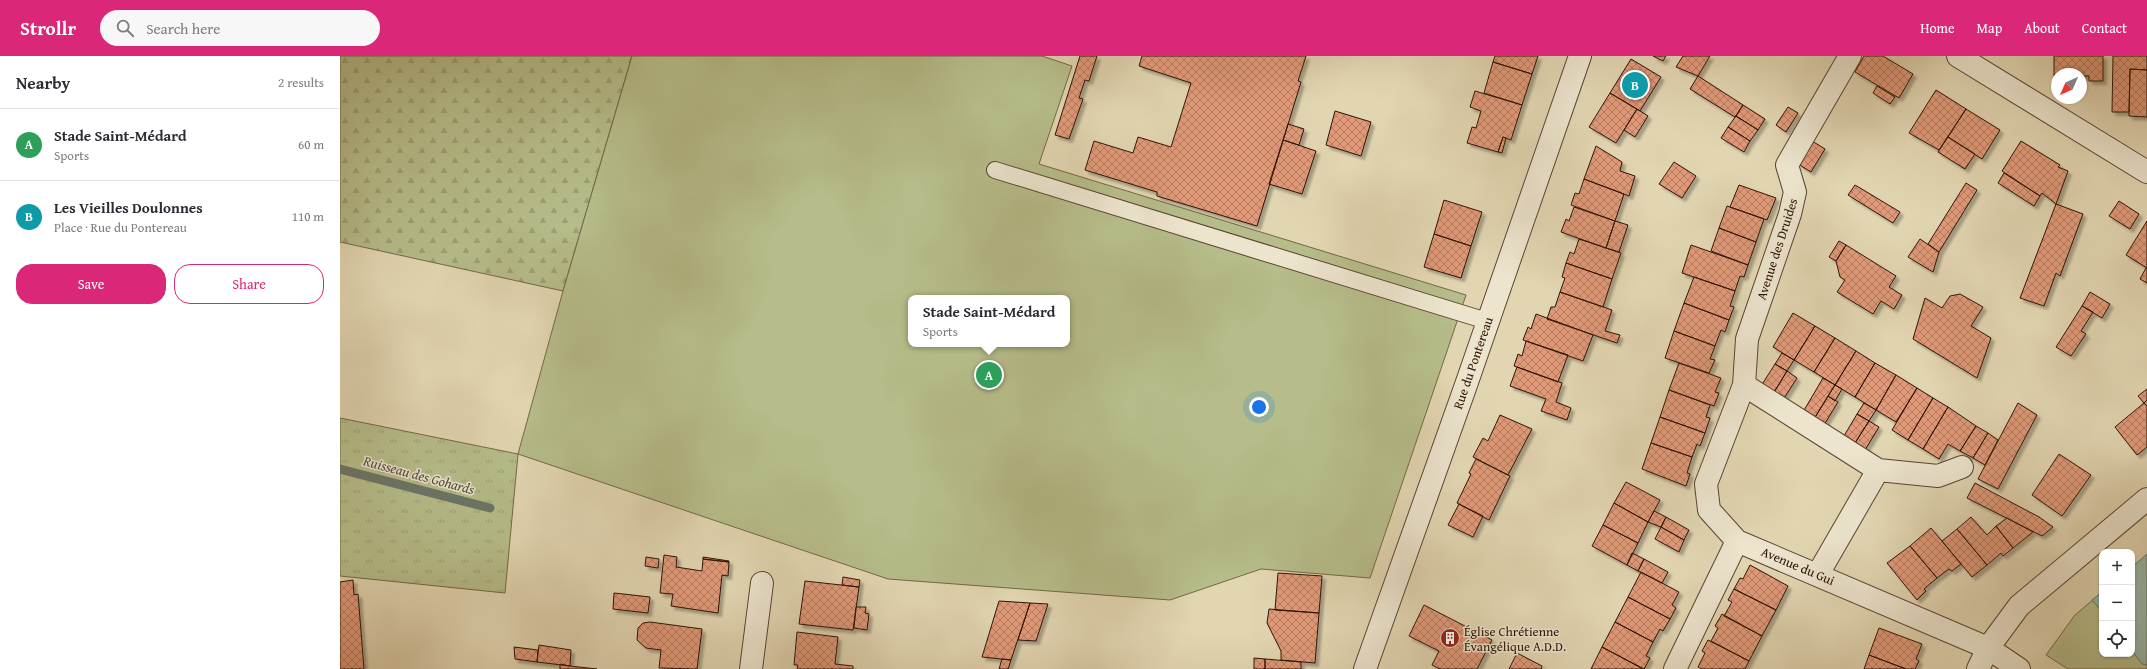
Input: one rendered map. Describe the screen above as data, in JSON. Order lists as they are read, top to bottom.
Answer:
{
  "streets": {
    "street": ["Avenue des Druides", "Rue du Pontereau", "Avenue du Gui"]
  },
  "crossings": [
    ["Avenue des Druides", "Avenue du Gui"]
  ],
  "water": ["Ruisseau des Gohards"],
  "places": {
    "building": ["Église Chrétienne Évangélique A.D.D."]
  },
  "north": "bottom left",
  "page": {
    "header": "Strollr",
    "search": "Search here",
    "nav": [
      "Home",
      "Map",
      "About",
      "Contact"
    ],
    "heading": ["Nearby", "2 results"],
    "pins": ["B", "A"],
    "list": [
      {
        "mark": "A",
        "name": "Stade Saint-Médard",
        "note": "Sports",
        "value": "60 m"
      },
      {
        "mark": "B",
        "name": "Les Vieilles Doulonnes",
        "note": "Place · Rue du Pontereau",
        "value": "110 m"
      }
    ],
    "buttons": ["Save", "Share"],
    "popup": ["Stade Saint-Médard", "Sports"],
    "map_buttons": ["+", "−"]
  }
}
